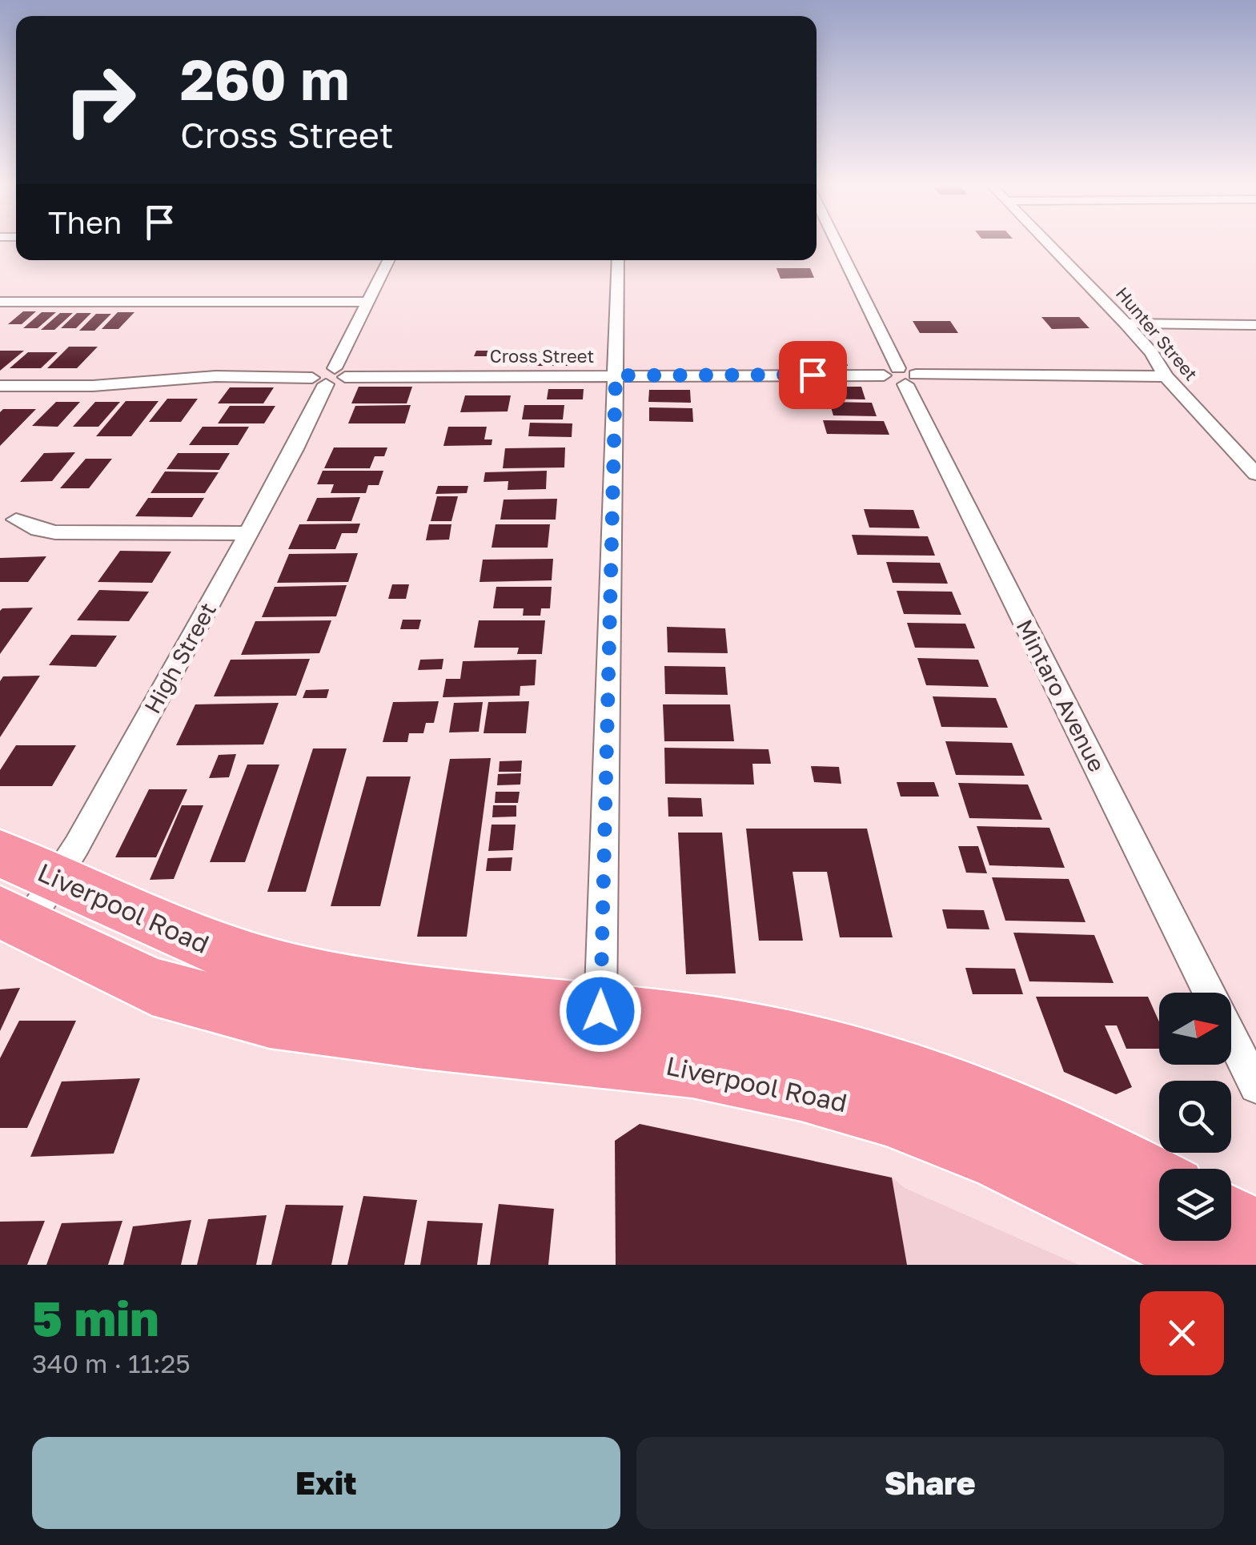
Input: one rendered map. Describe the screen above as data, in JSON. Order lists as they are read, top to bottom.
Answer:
{
  "streets": {
    "highway": ["Liverpool Road"],
    "street": [
      "Hunter Street",
      "Cross Street",
      "High Street",
      "Mintaro Avenue"
    ]
  },
  "crossings": [
    ["Hunter Street", "Cross Street"],
    ["Cross Street", "High Street"],
    ["Cross Street", "Mintaro Avenue"],
    ["High Street", "Liverpool Road"]
  ],
  "north": "right",
  "page": {
    "turn": ["260 m", "Cross Street"],
    "then": "Then",
    "heading": ["5 min", "340 m · 11:25"],
    "buttons": ["Exit", "Share"]
  }
}
